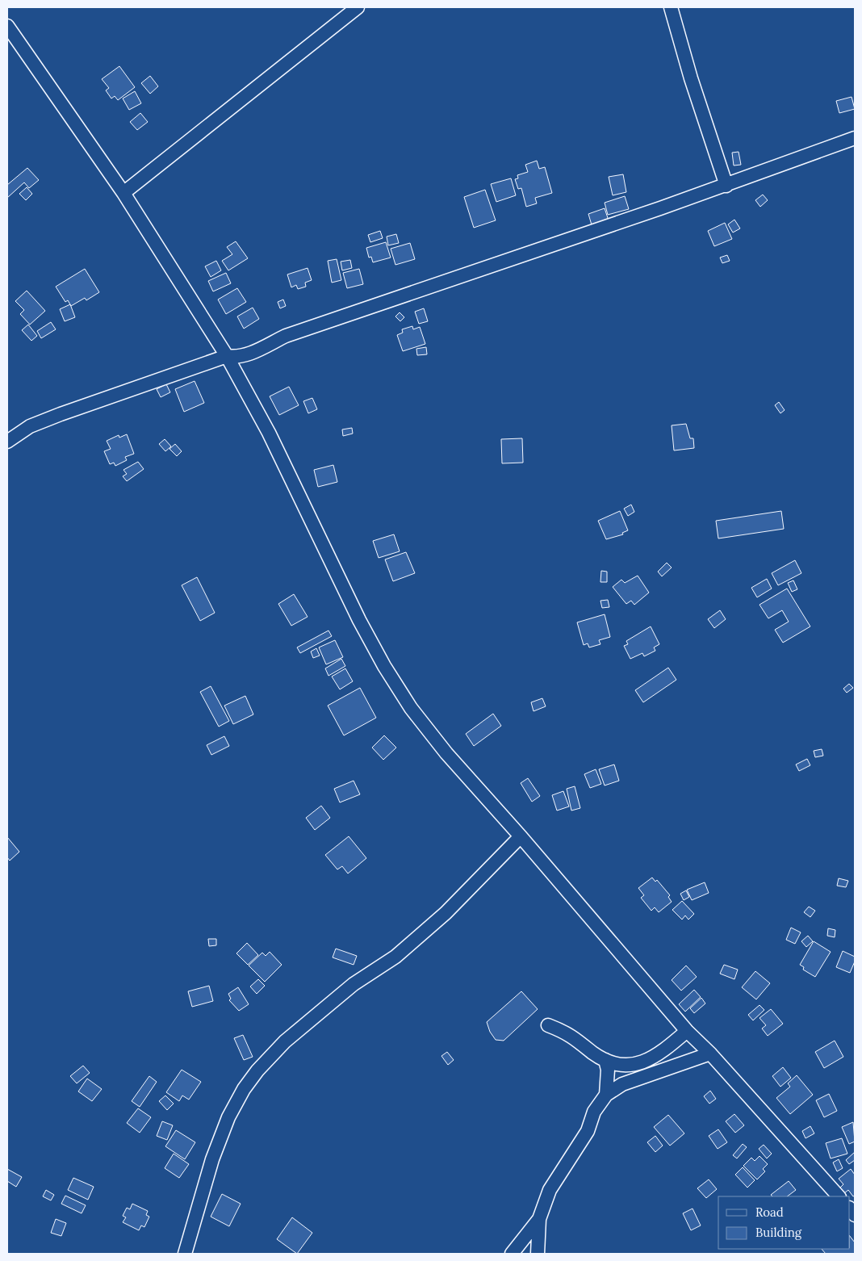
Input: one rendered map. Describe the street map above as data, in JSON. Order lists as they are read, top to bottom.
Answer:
{
  "legend": ["Road", "Building"]
}
